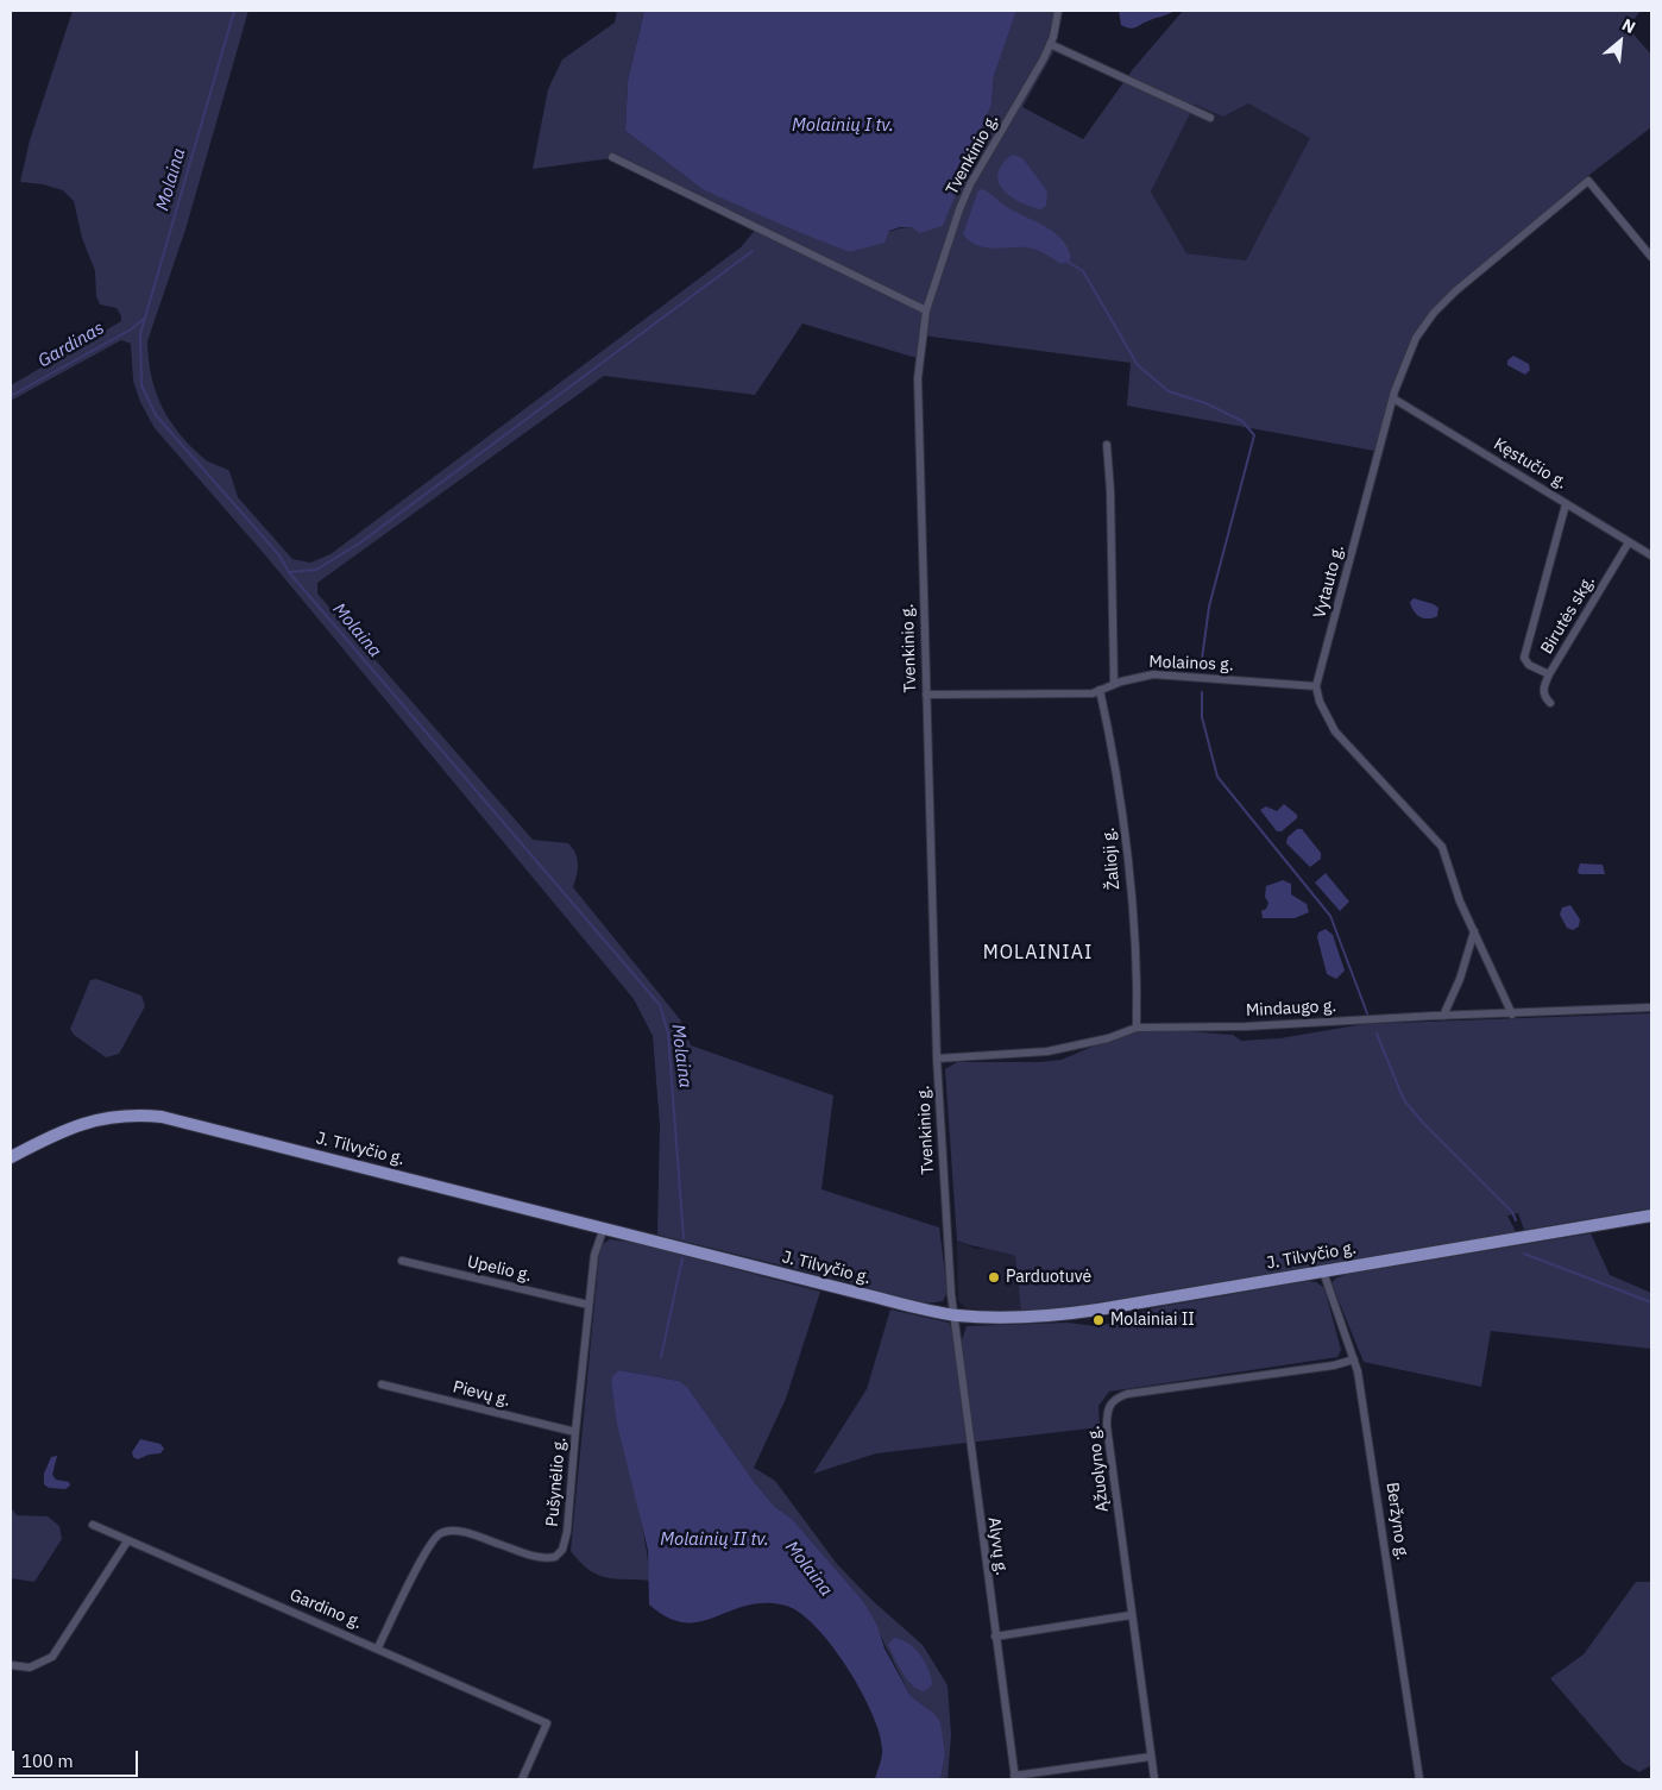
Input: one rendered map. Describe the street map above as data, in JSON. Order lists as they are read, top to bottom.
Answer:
{
  "streets": {
    "main road": ["J. Tilvyčio g."],
    "street": [
      "Tvenkinio g.",
      "Kęstučio g.",
      "Vytauto g.",
      "Birutės skg.",
      "Molainos g.",
      "Žalioji g.",
      "Mindaugo g.",
      "Upelio g.",
      "Pievų g.",
      "Ąžuolyno g.",
      "Pušynėlio g.",
      "Beržyno g.",
      "Alyvų g.",
      "Gardino g."
    ]
  },
  "crossings": [
    ["Tvenkinio g.", "Molainos g."],
    ["Tvenkinio g.", "Mindaugo g."],
    ["Tvenkinio g.", "J. Tilvyčio g."],
    ["Tvenkinio g.", "Alyvų g."],
    ["Kęstučio g.", "Vytauto g."],
    ["Kęstučio g.", "Birutės skg."],
    ["Vytauto g.", "Molainos g."],
    ["Molainos g.", "Žalioji g."],
    ["Žalioji g.", "Mindaugo g."],
    ["J. Tilvyčio g.", "Pušynėlio g."],
    ["J. Tilvyčio g.", "Beržyno g."],
    ["J. Tilvyčio g.", "Alyvų g."],
    ["Upelio g.", "Pušynėlio g."],
    ["Pievų g.", "Pušynėlio g."],
    ["Ąžuolyno g.", "Beržyno g."],
    ["Pušynėlio g.", "Gardino g."]
  ],
  "districts": ["MOLAINIAI"],
  "water": [
    "Molainių I tv.",
    "Molaina",
    "Gardinas",
    "Molainių II tv."
  ],
  "places": ["Parduotuvė", "Molainiai II"],
  "scale_bar": "100 m",
  "north": "top right"
}
